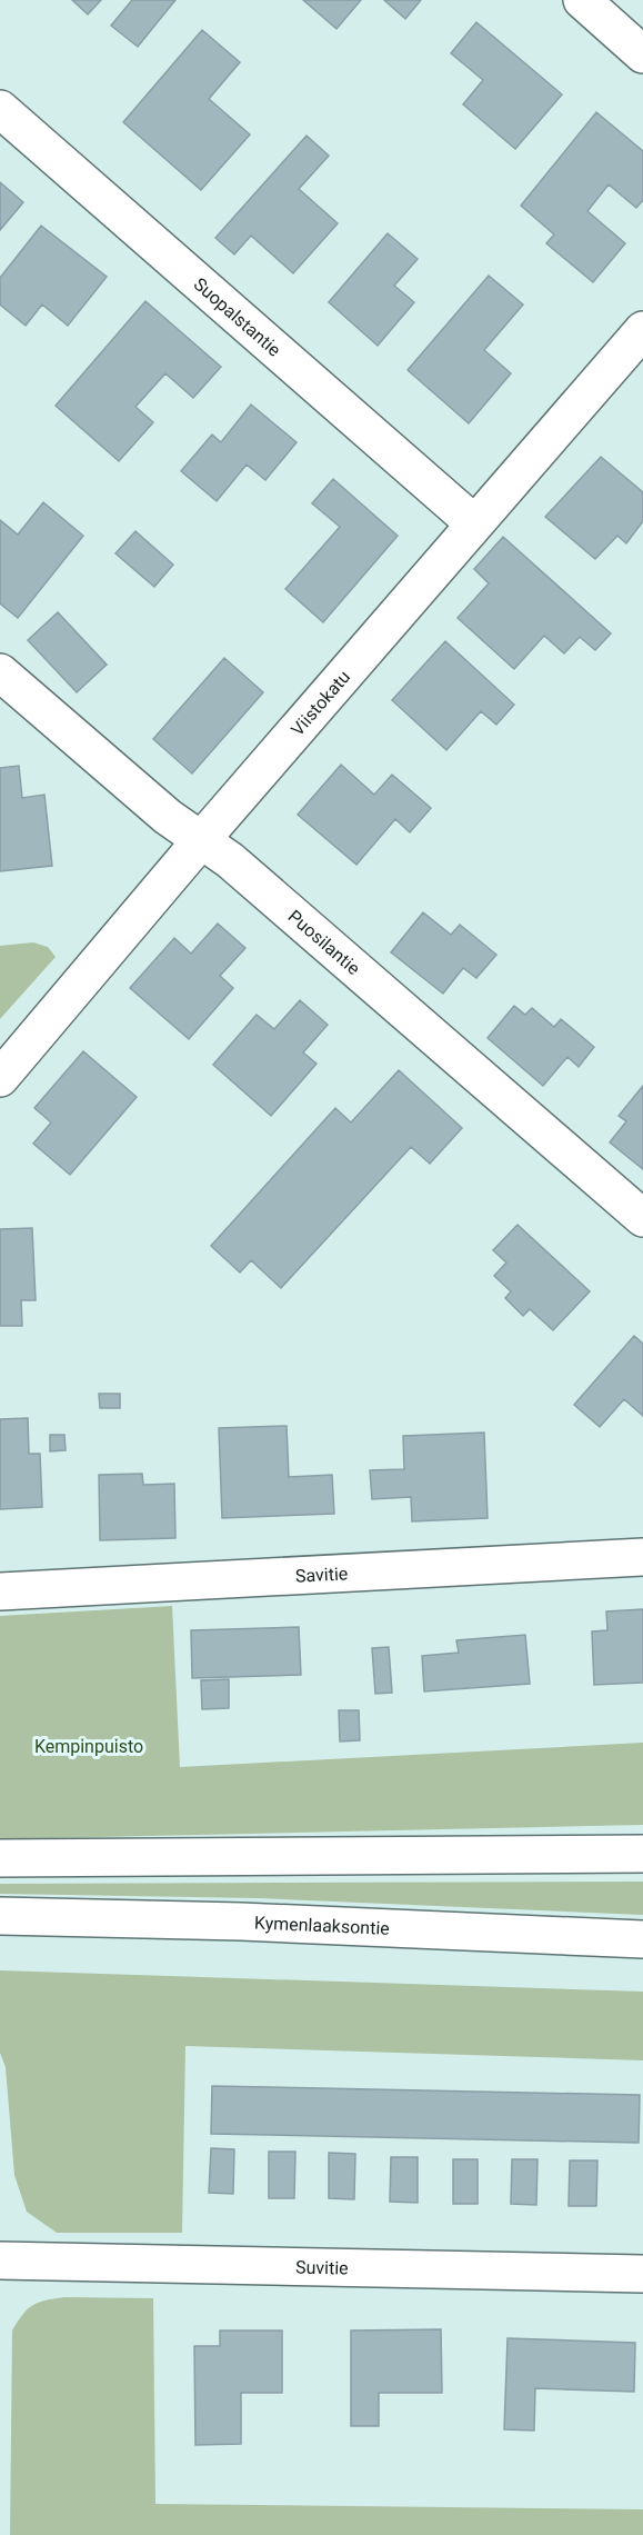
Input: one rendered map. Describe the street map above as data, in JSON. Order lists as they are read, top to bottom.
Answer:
{
  "streets": {
    "street": [
      "Suopalstantie",
      "Viistokatu",
      "Puosilantie",
      "Savitie",
      "Kymenlaaksontie",
      "Suvitie"
    ]
  },
  "crossings": [
    ["Suopalstantie", "Viistokatu"],
    ["Viistokatu", "Puosilantie"]
  ],
  "parks": ["Kempinpuisto"]
}
